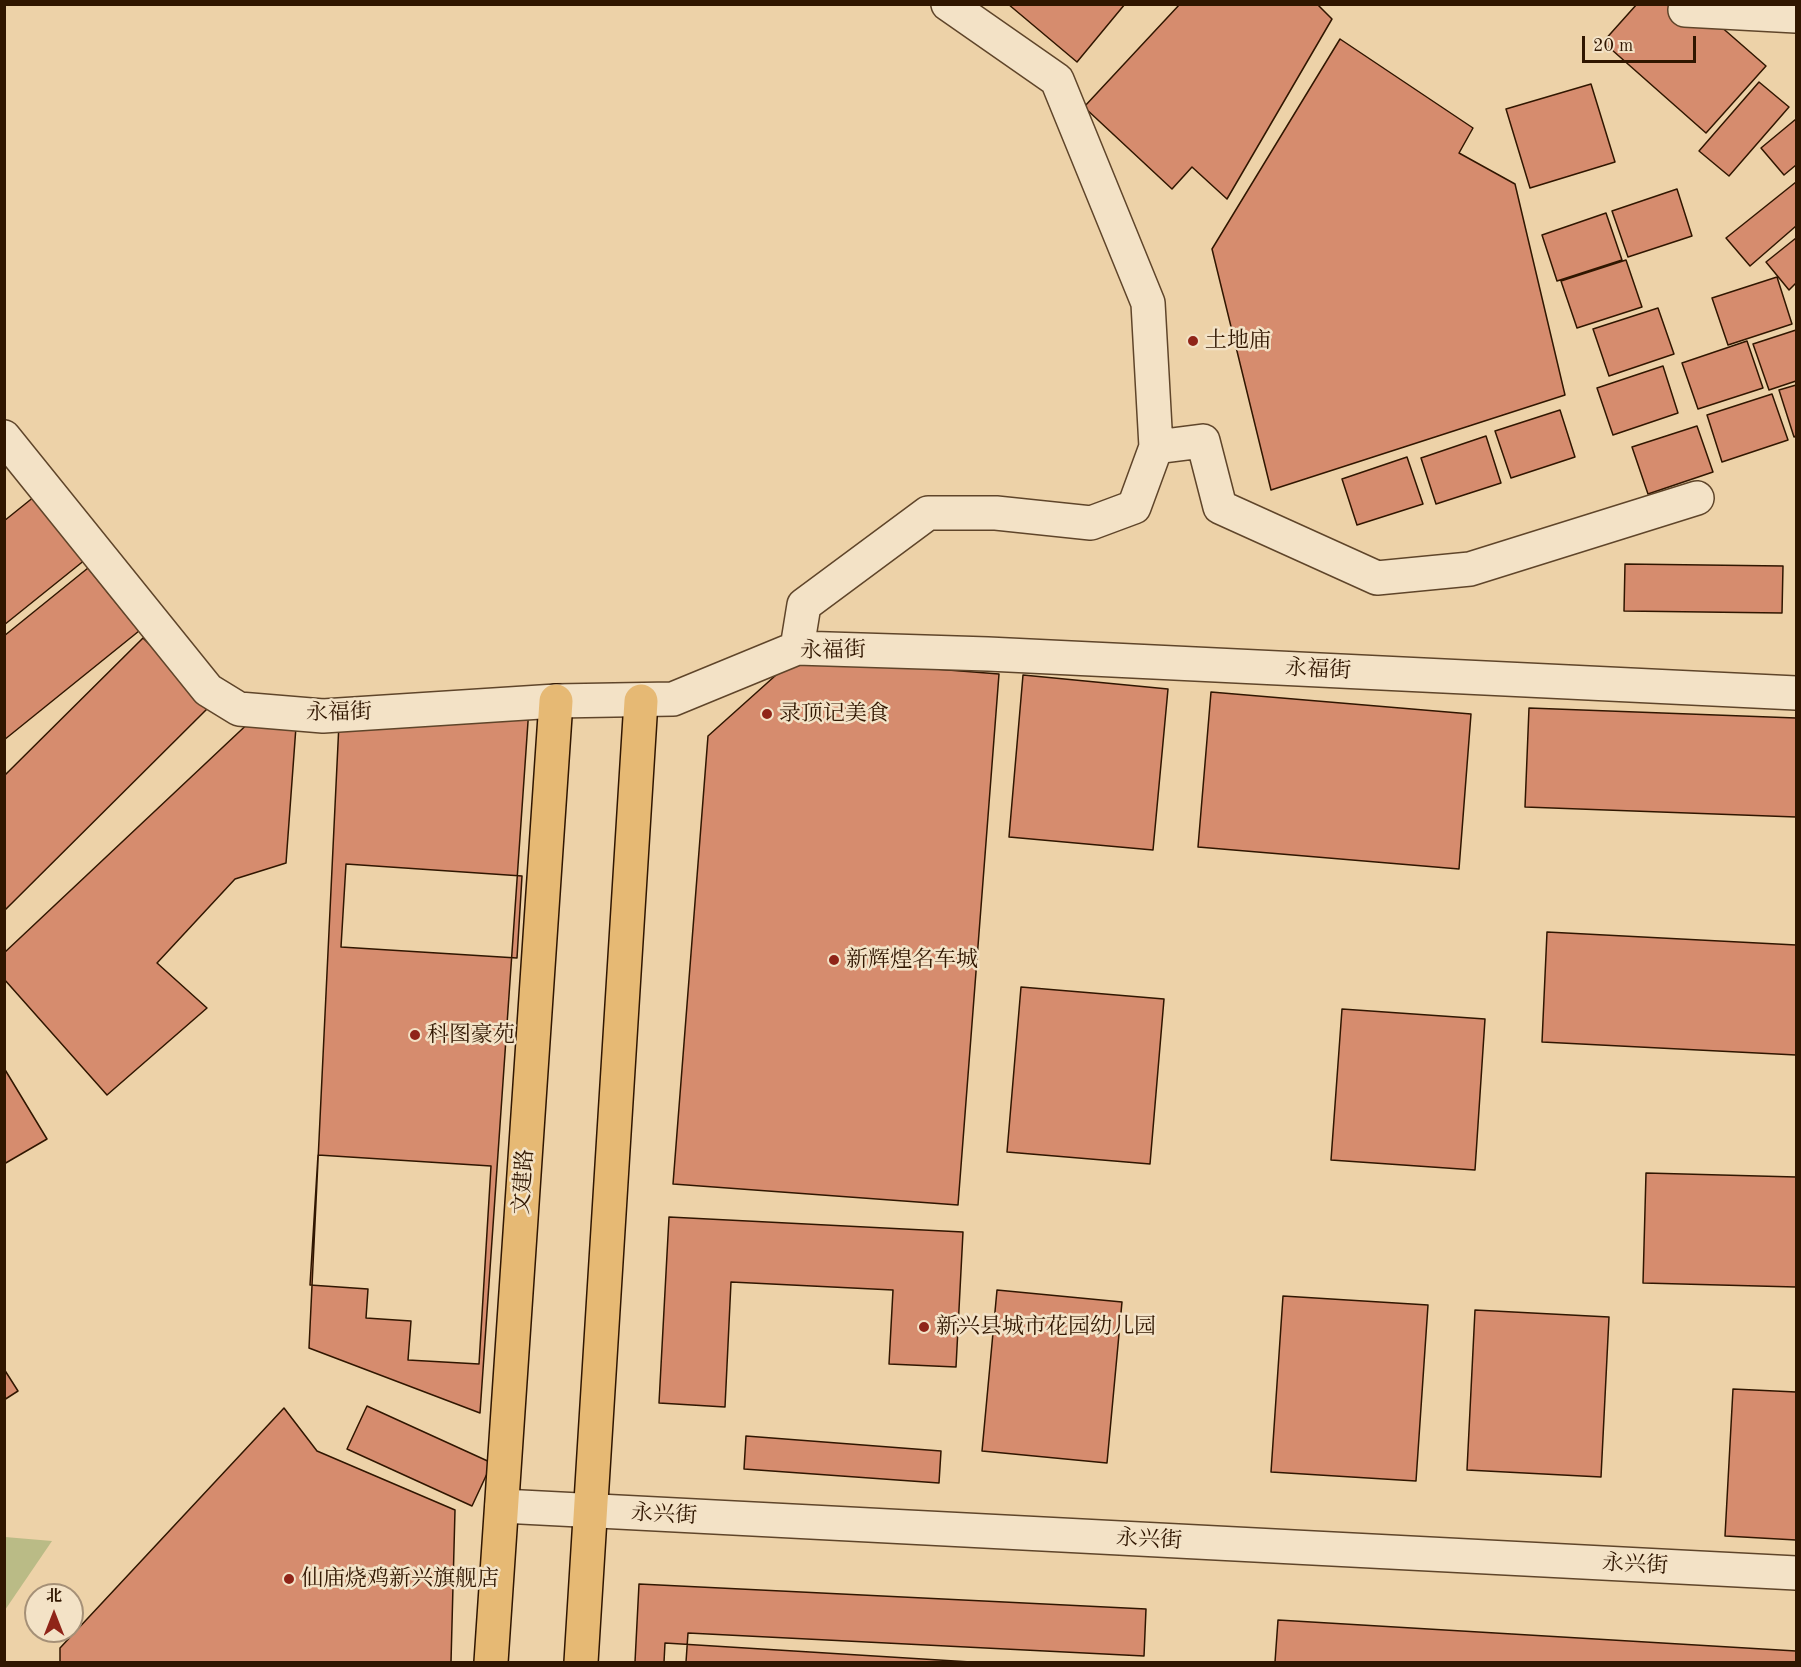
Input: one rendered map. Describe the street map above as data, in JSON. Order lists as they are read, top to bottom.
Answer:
{
  "streets": {
    "main road": ["文建路"],
    "street": ["永福街", "永兴街"]
  },
  "crossings": [
    ["永福街", "文建路"],
    ["文建路", "永兴街"]
  ],
  "places": [
    "土地庙",
    "录顶记美食",
    "新辉煌名车城",
    "科图豪苑",
    "新兴县城市花园幼儿园",
    "仙庙烧鸡新兴旗舰店"
  ],
  "scale_bar": "20 m",
  "north": "top"
}
